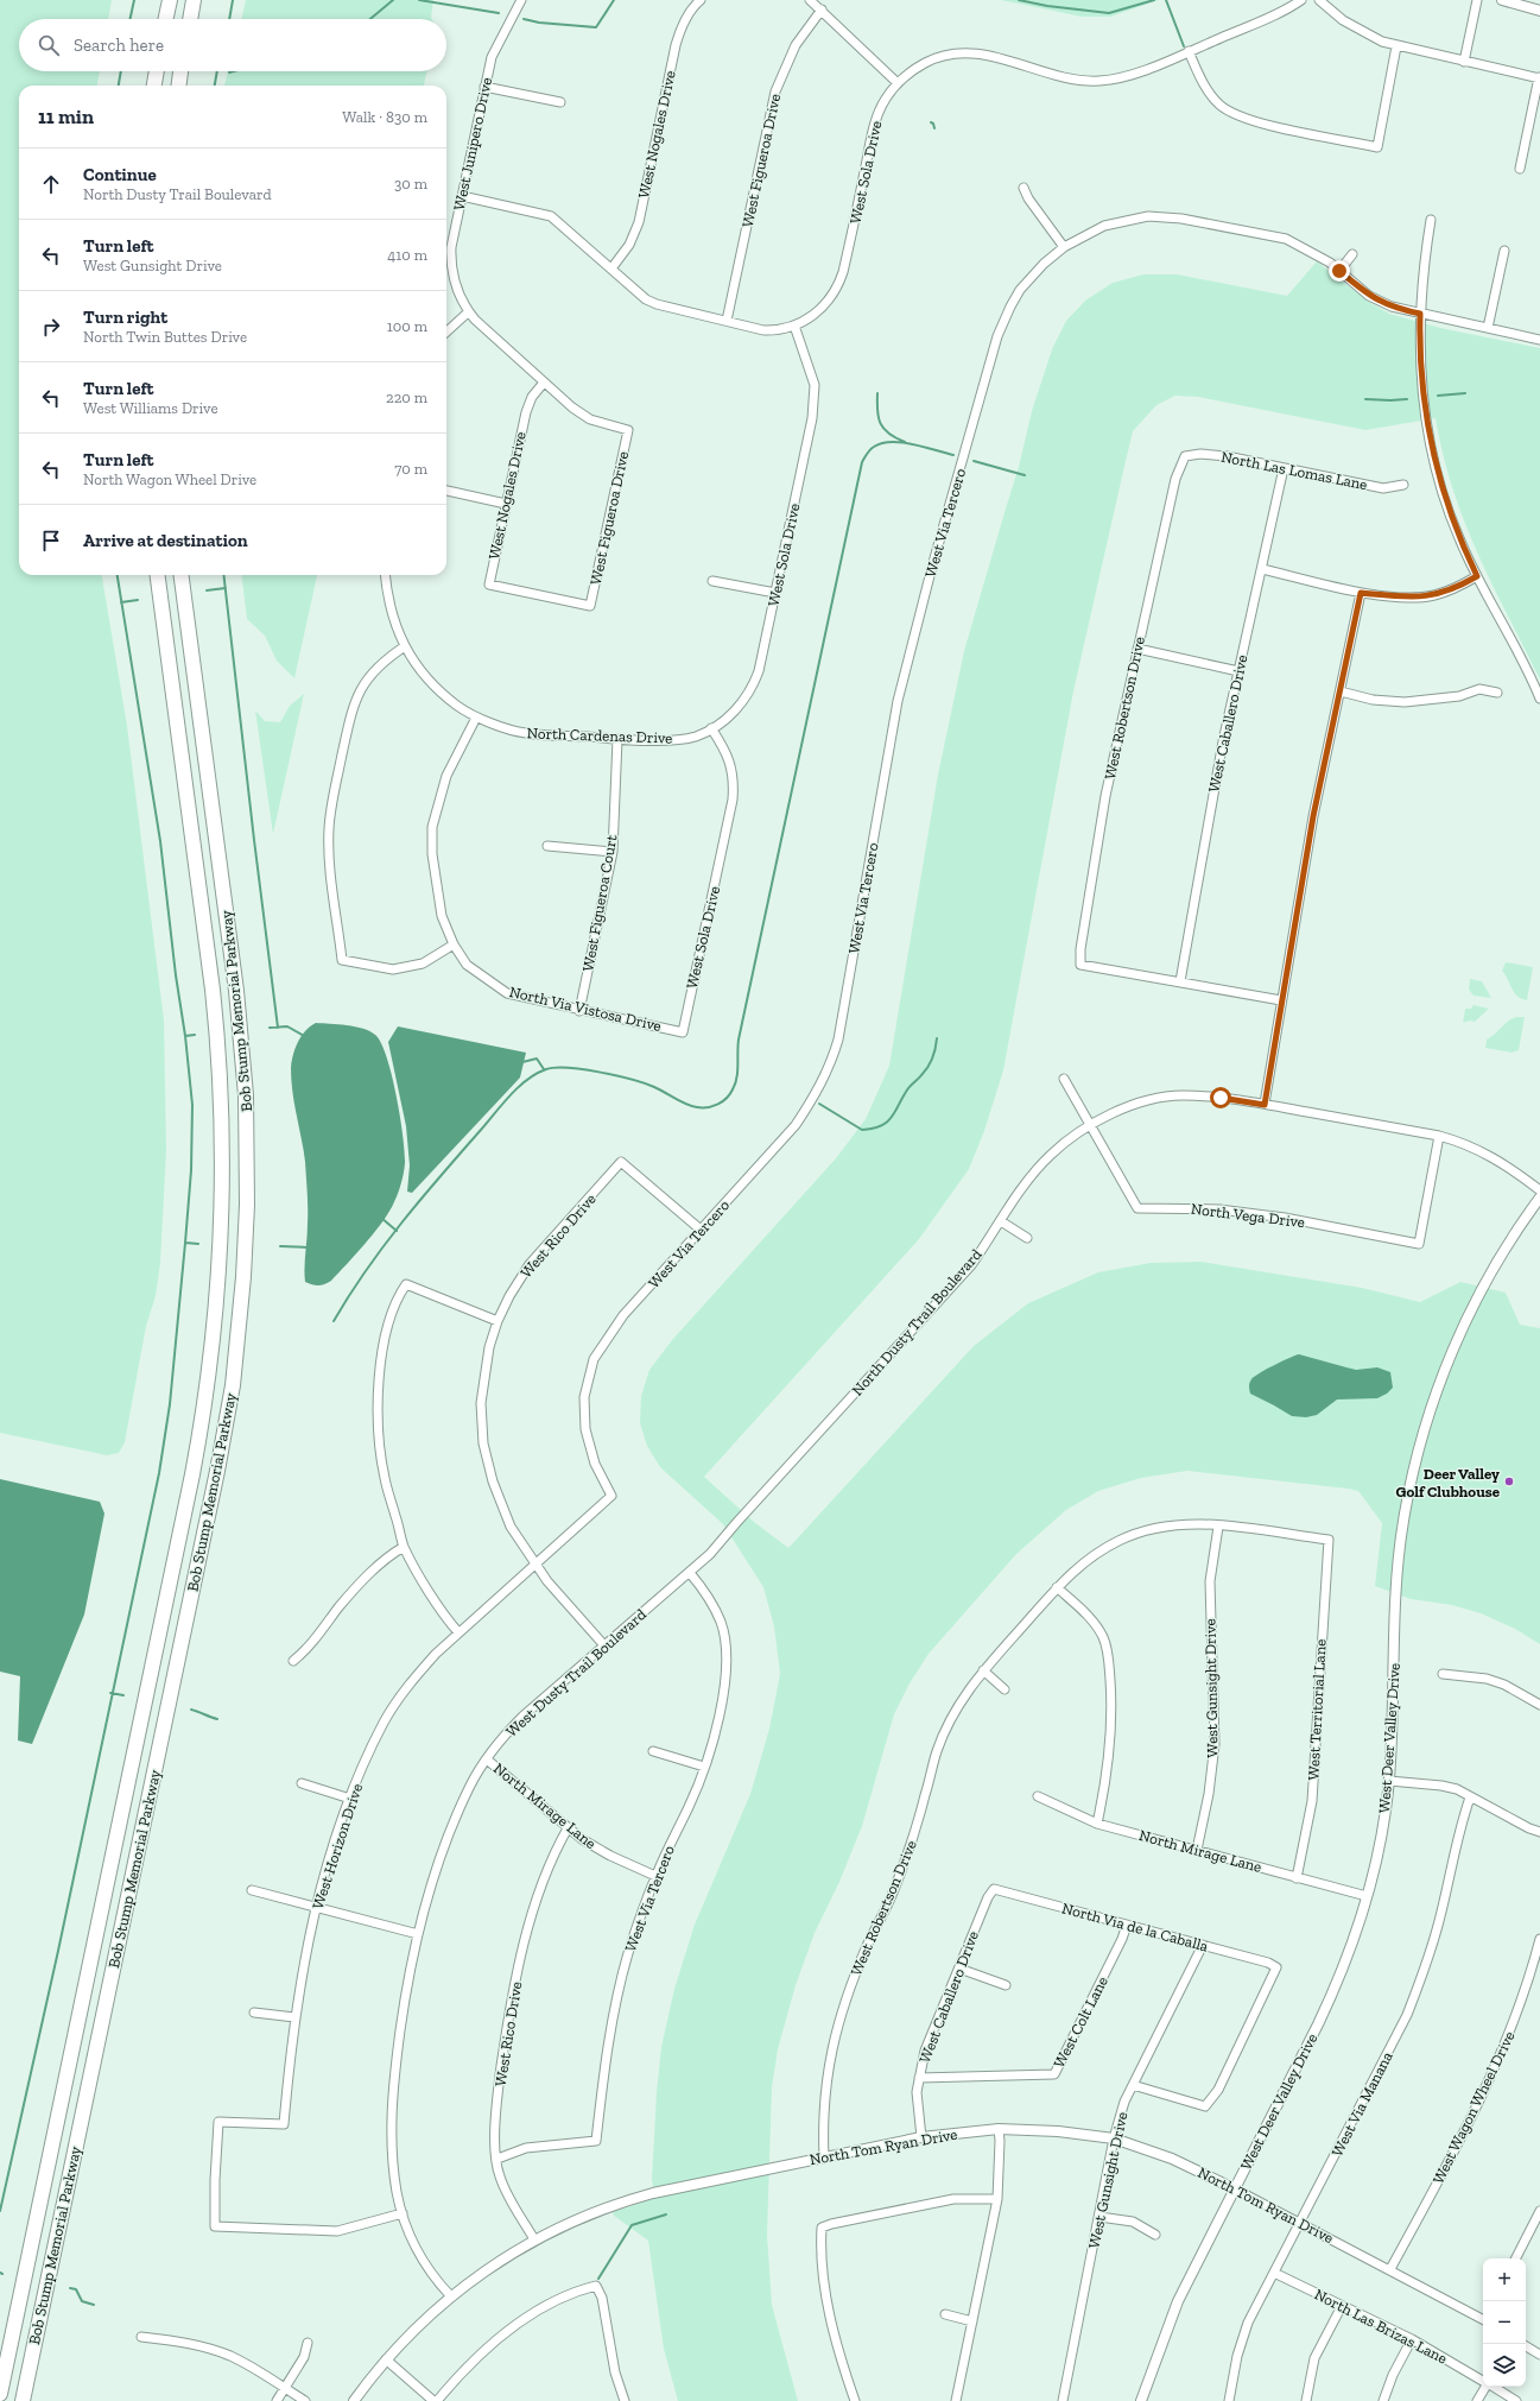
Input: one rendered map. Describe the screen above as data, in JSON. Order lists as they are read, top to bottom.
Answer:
{
  "streets": {
    "highway": ["Bob Stump Memorial Parkway"],
    "street": [
      "West Nogales Drive",
      "West Junipero Drive",
      "West Figueroa Drive",
      "West Sola Drive",
      "North Las Lomas Lane",
      "West Via Tercero",
      "West Robertson Drive",
      "West Caballero Drive",
      "North Cardenas Drive",
      "West Figueroa Court",
      "North Via Vistosa Drive",
      "North Vega Drive",
      "West Rico Drive",
      "North Dusty Trail Boulevard",
      "West Dusty Trail Boulevard",
      "West Gunsight Drive",
      "West Territorial Lane",
      "West Deer Valley Drive",
      "North Mirage Lane",
      "West Horizon Drive",
      "North Via de la Caballa",
      "West Colt Lane",
      "West Via Manana",
      "West Wagon Wheel Drive",
      "North Tom Ryan Drive",
      "North Las Brizas Lane"
    ]
  },
  "crossings": [
    ["West Nogales Drive", "West Figueroa Drive"],
    ["West Sola Drive", "North Cardenas Drive"],
    ["West Sola Drive", "North Via Vistosa Drive"],
    ["North Las Lomas Lane", "West Robertson Drive"],
    ["North Las Lomas Lane", "West Caballero Drive"],
    ["West Via Tercero", "West Rico Drive"],
    ["West Via Tercero", "North Dusty Trail Boulevard"],
    ["West Via Tercero", "West Dusty Trail Boulevard"],
    ["West Via Tercero", "North Mirage Lane"],
    ["West Via Tercero", "West Horizon Drive"],
    ["West Robertson Drive", "West Caballero Drive"],
    ["West Robertson Drive", "West Gunsight Drive"],
    ["West Robertson Drive", "West Territorial Lane"],
    ["West Robertson Drive", "North Tom Ryan Drive"],
    ["West Caballero Drive", "North Via de la Caballa"],
    ["West Caballero Drive", "West Colt Lane"],
    ["West Caballero Drive", "North Tom Ryan Drive"],
    ["North Cardenas Drive", "West Figueroa Court"],
    ["West Figueroa Court", "North Via Vistosa Drive"],
    ["North Vega Drive", "North Dusty Trail Boulevard"],
    ["West Rico Drive", "West Dusty Trail Boulevard"],
    ["West Rico Drive", "North Mirage Lane"],
    ["West Rico Drive", "West Horizon Drive"],
    ["West Rico Drive", "North Tom Ryan Drive"],
    ["North Dusty Trail Boulevard", "West Dusty Trail Boulevard"],
    ["West Dusty Trail Boulevard", "North Mirage Lane"],
    ["West Dusty Trail Boulevard", "West Horizon Drive"],
    ["West Dusty Trail Boulevard", "North Tom Ryan Drive"],
    ["West Gunsight Drive", "North Mirage Lane"],
    ["West Gunsight Drive", "North Via de la Caballa"],
    ["West Gunsight Drive", "North Tom Ryan Drive"],
    ["West Territorial Lane", "North Mirage Lane"],
    ["West Deer Valley Drive", "North Mirage Lane"],
    ["West Deer Valley Drive", "North Tom Ryan Drive"],
    ["North Via de la Caballa", "West Colt Lane"],
    ["West Via Manana", "North Tom Ryan Drive"],
    ["West Via Manana", "North Las Brizas Lane"],
    ["West Wagon Wheel Drive", "North Tom Ryan Drive"]
  ],
  "places": ["Deer Valley Golf Clubhouse"],
  "page": {
    "search": "Search here",
    "heading": ["11 min", "Walk · 830 m"],
    "list": [
      ["Continue", "North Dusty Trail Boulevard", "30 m"],
      ["Turn left", "West Gunsight Drive", "410 m"],
      ["Turn right", "North Twin Buttes Drive", "100 m"],
      ["Turn left", "West Williams Drive", "220 m"],
      ["Turn left", "North Wagon Wheel Drive", "70 m"],
      "Arrive at destination"
    ],
    "map_buttons": ["+", "−"]
  }
}
